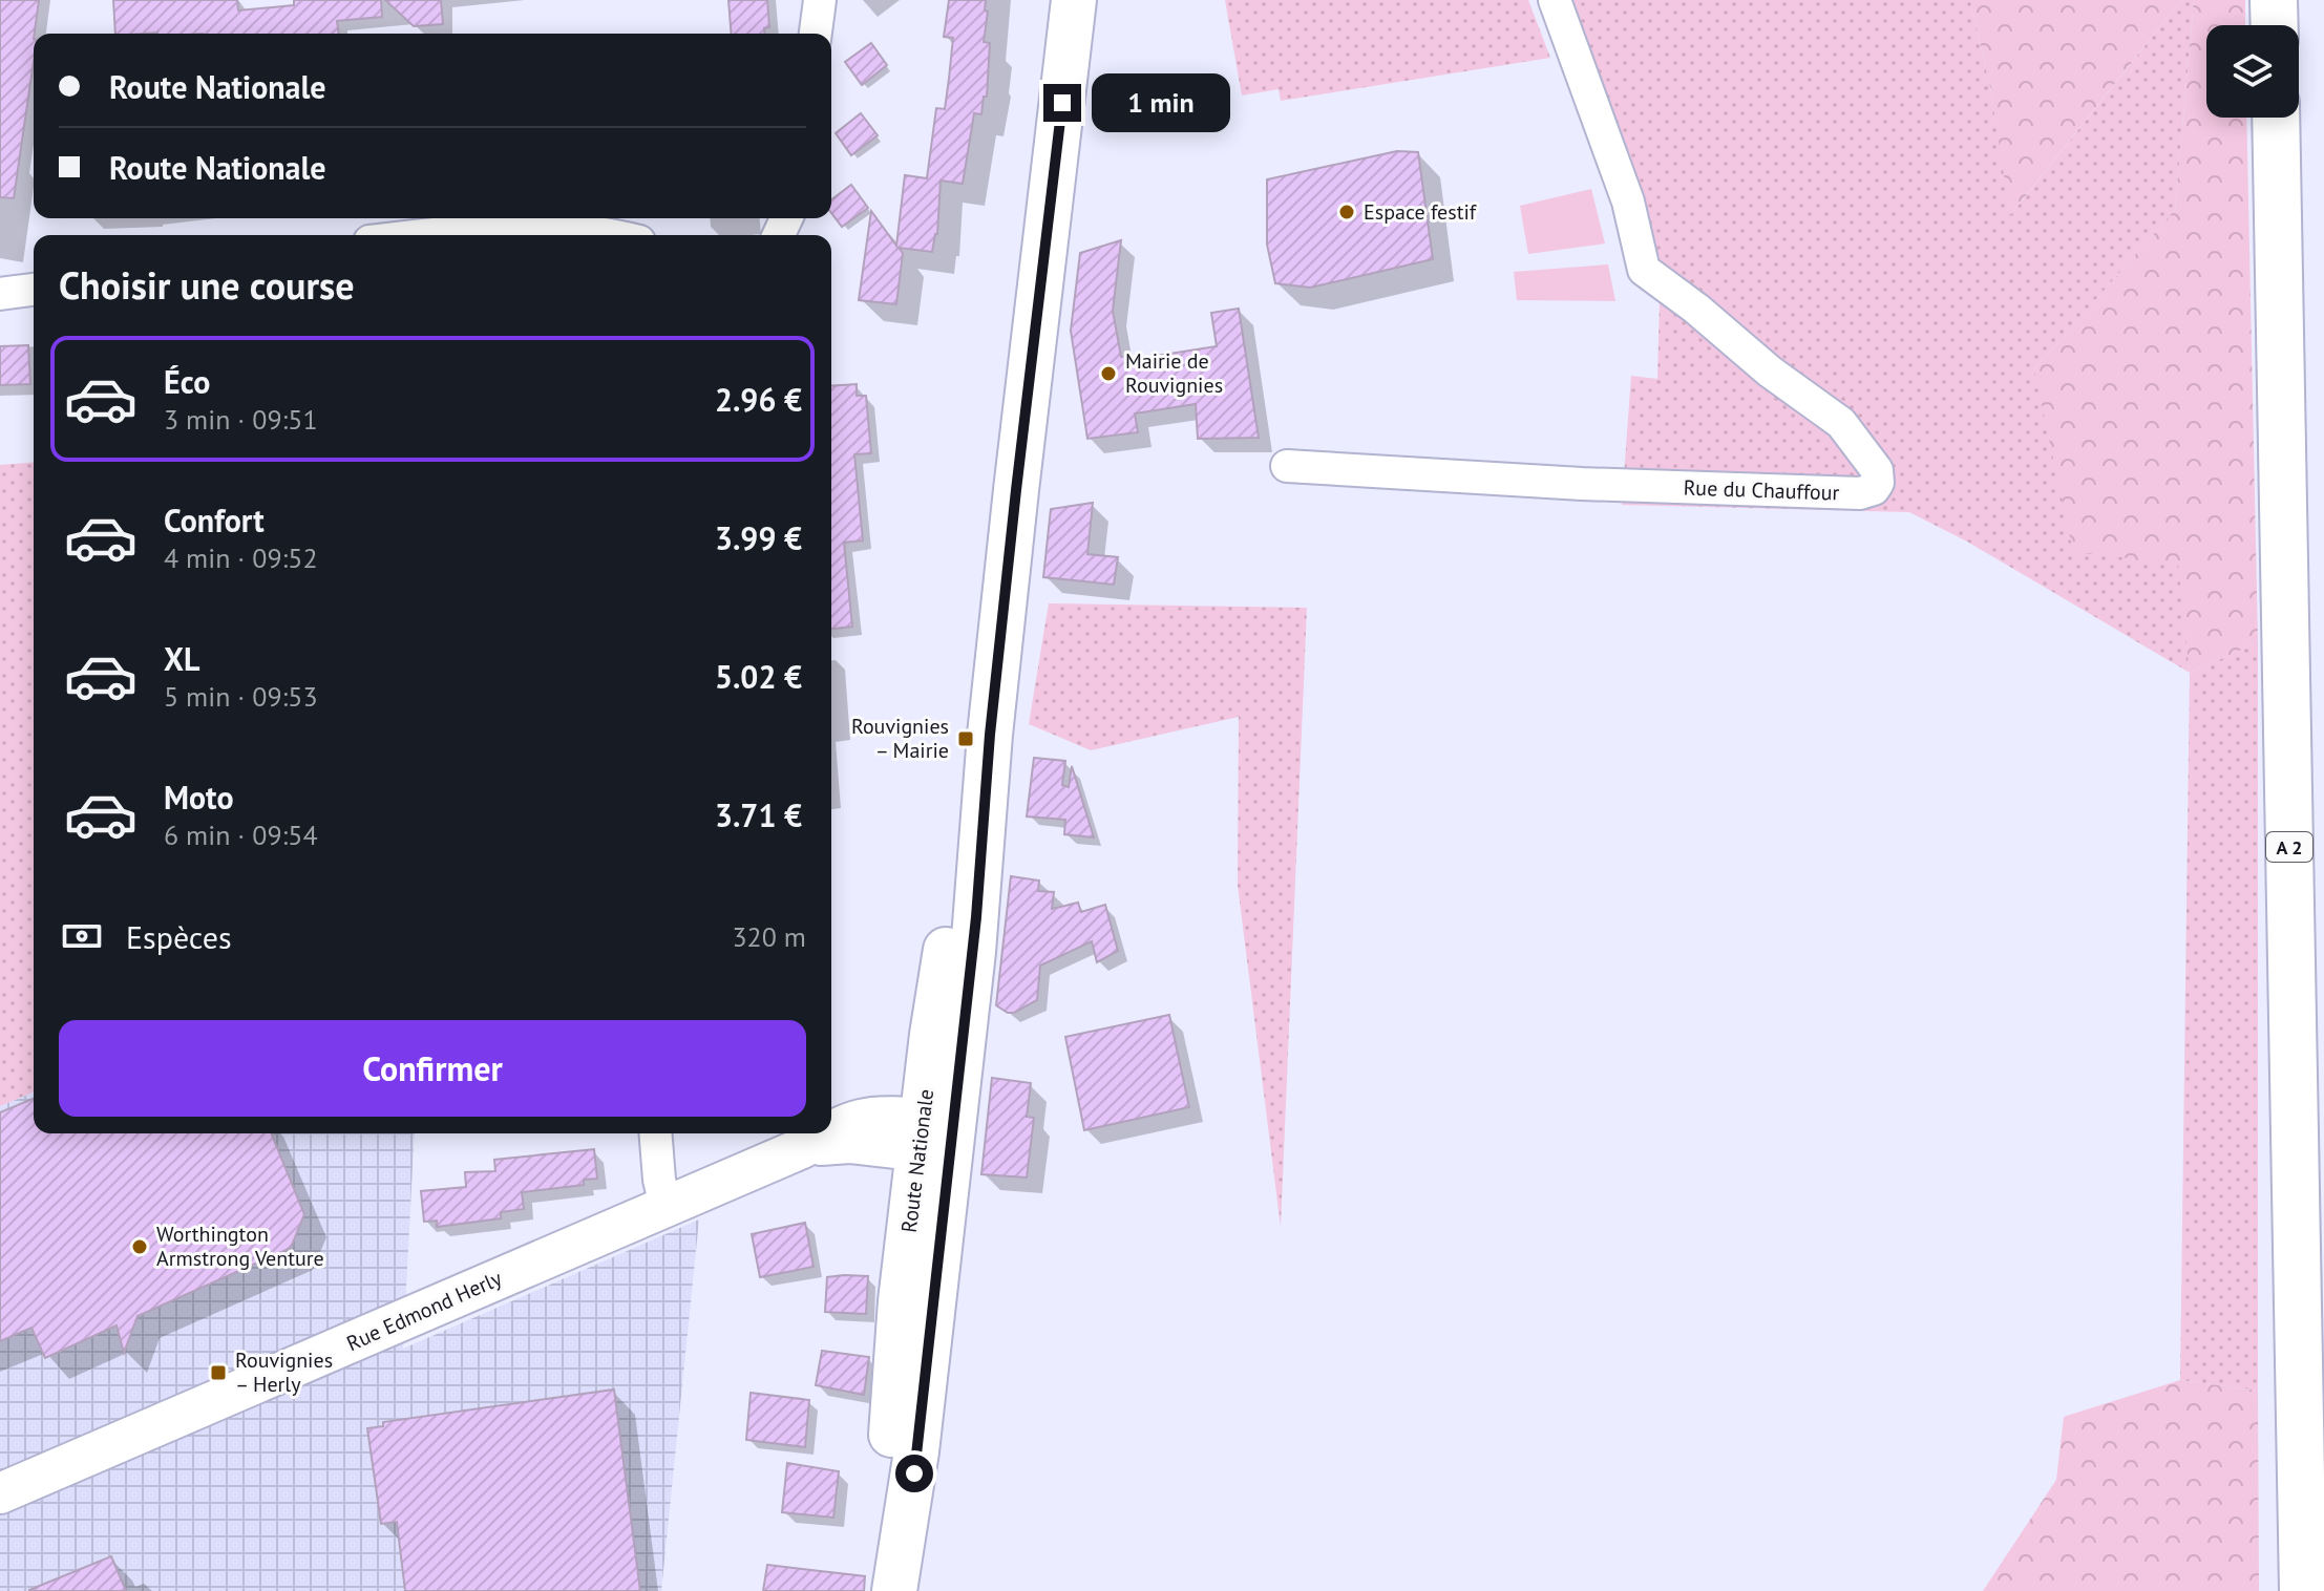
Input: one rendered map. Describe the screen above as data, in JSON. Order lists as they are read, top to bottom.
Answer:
{
  "streets": {
    "highway": ["A 2"],
    "main road": ["Route Nationale"],
    "street": ["Rue du Chauffour", "Rue Edmond Herly"]
  },
  "crossings": [
    ["Route Nationale", "Rue Edmond Herly"]
  ],
  "places": {
    "other": ["Espace festif", "Mairie de Rouvignies", "Worthington Armstrong Venture"],
    "transit": ["Rouvignies – Mairie", "Rouvignies – Herly"]
  },
  "page": {
    "banner": ["Route Nationale", "Route Nationale"],
    "bubble": "1 min",
    "heading": "Choisir une course",
    "list": [
      {
        "name": "Éco",
        "note": "3 min · 09:51",
        "value": "2.96 €"
      },
      {
        "name": "Confort",
        "note": "4 min · 09:52",
        "value": "3.99 €"
      },
      {
        "name": "XL",
        "note": "5 min · 09:53",
        "value": "5.02 €"
      },
      {
        "name": "Moto",
        "note": "6 min · 09:54",
        "value": "3.71 €"
      }
    ],
    "pay": ["Espèces", "320 m"],
    "buttons": "Confirmer"
  }
}
